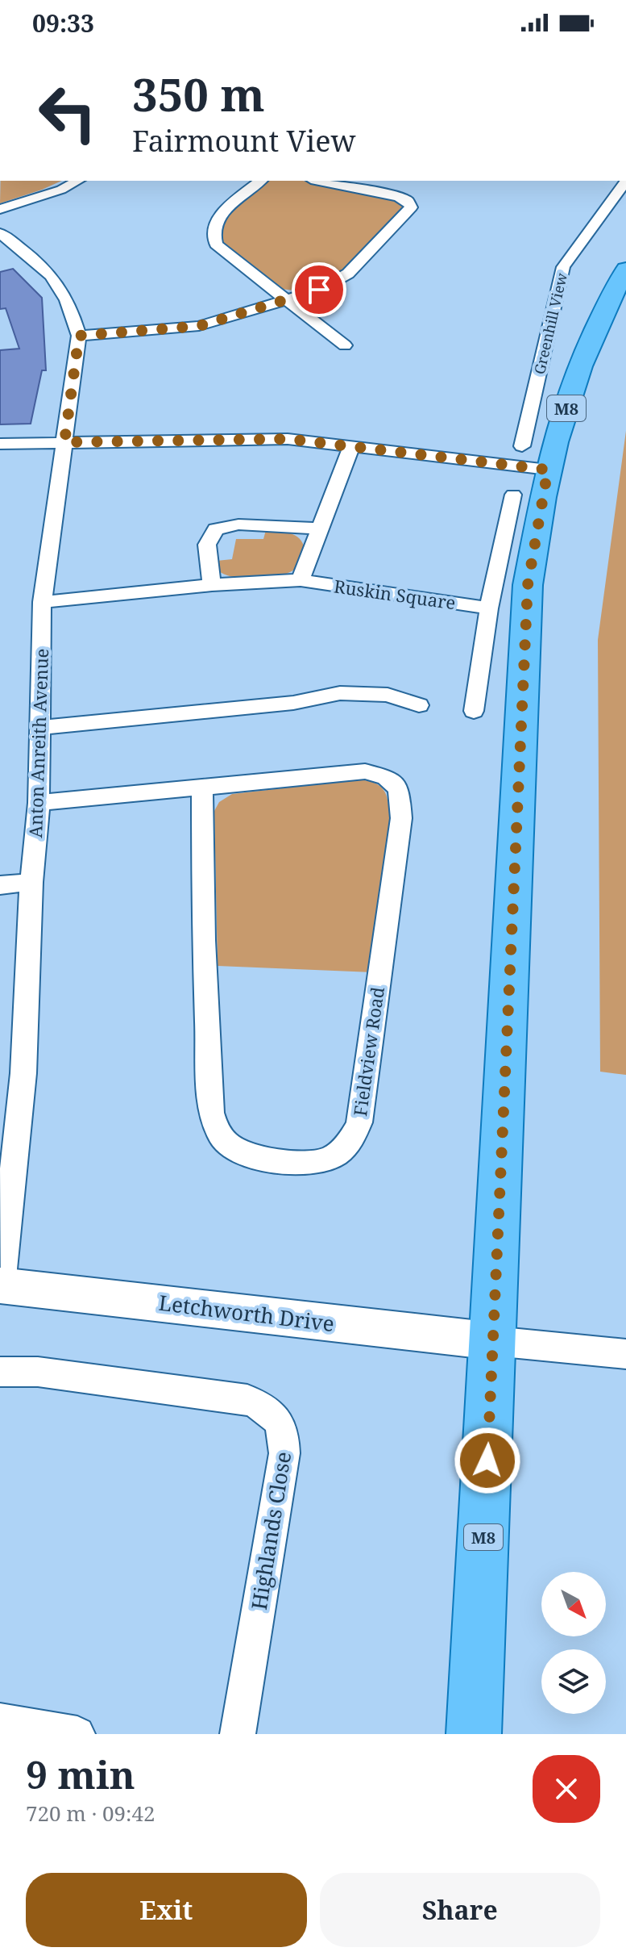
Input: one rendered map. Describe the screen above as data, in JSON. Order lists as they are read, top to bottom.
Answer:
{
  "streets": {
    "main road": ["M8"],
    "street": [
      "Greenhill View",
      "Ruskin Square",
      "Anton Anreith Avenue",
      "Fieldview Road",
      "Letchworth Drive",
      "Highlands Close"
    ]
  },
  "crossings": [
    ["Greenhill View", "M8"],
    ["M8", "Letchworth Drive"],
    ["Ruskin Square", "Anton Anreith Avenue"],
    ["Anton Anreith Avenue", "Fieldview Road"],
    ["Anton Anreith Avenue", "Letchworth Drive"]
  ],
  "north": "bottom right",
  "page": {
    "status": "09:33",
    "turn": ["350 m", "Fairmount View"],
    "heading": ["9 min", "720 m · 09:42"],
    "buttons": ["Exit", "Share"]
  }
}
